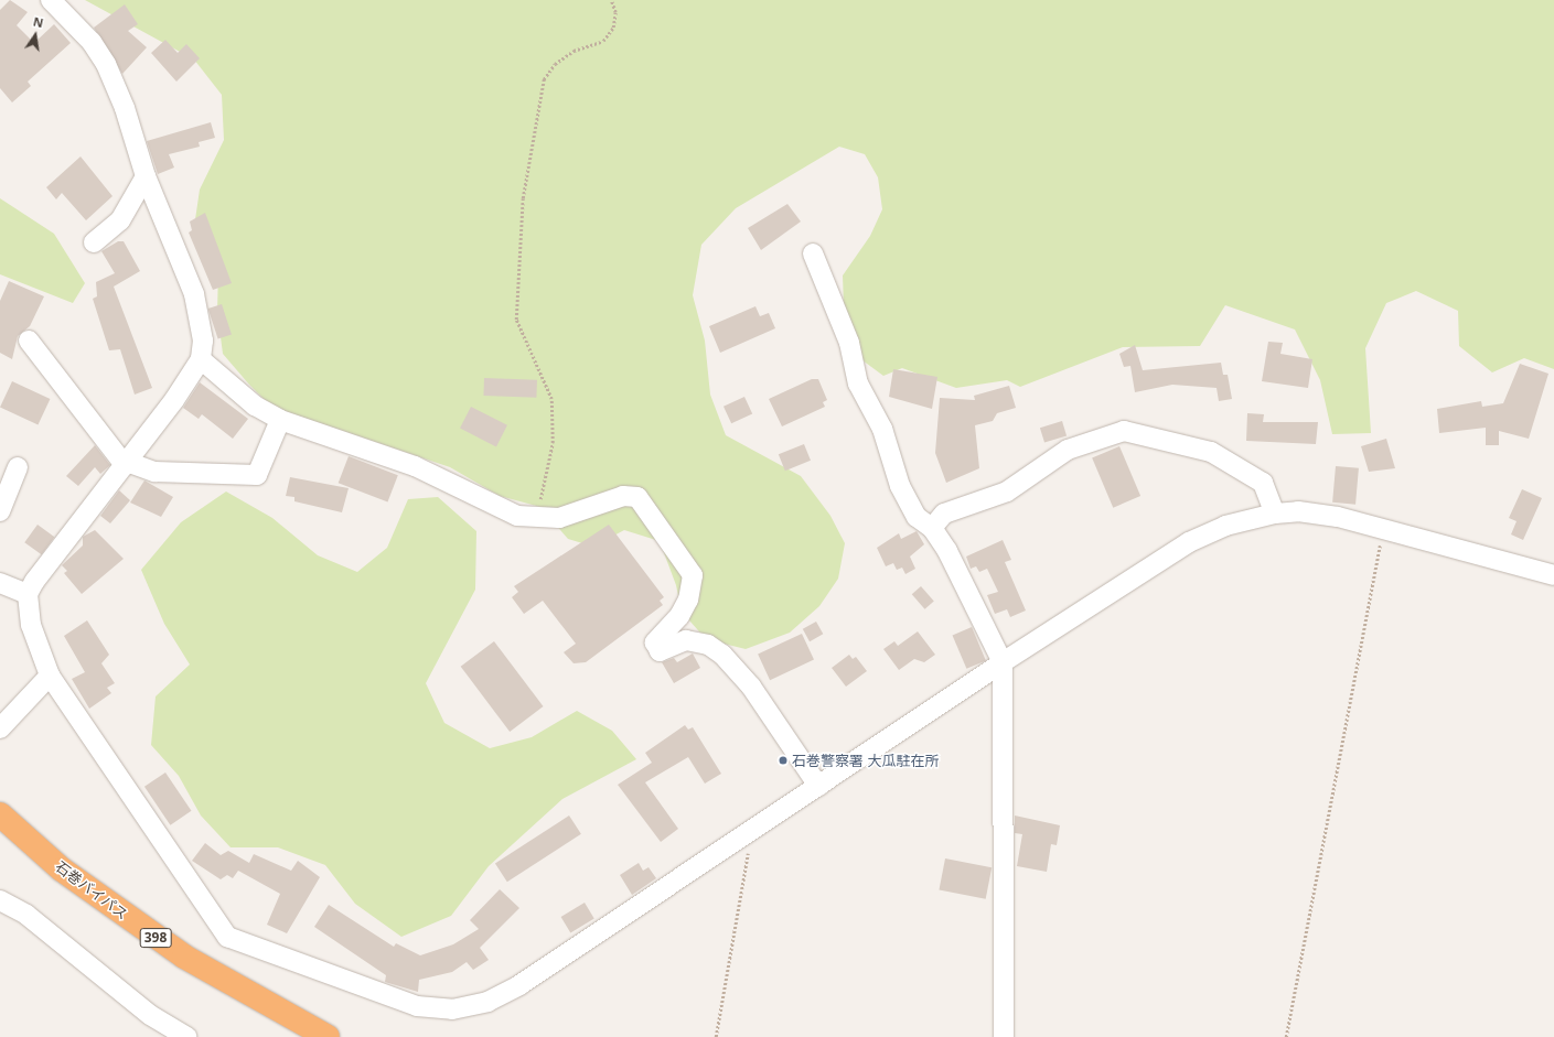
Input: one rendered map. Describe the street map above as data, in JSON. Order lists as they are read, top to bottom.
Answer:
{
  "streets": {
    "highway": ["石巻バイパス", "398"]
  },
  "places": ["石巻警察署 大瓜駐在所"],
  "north": "top"
}
